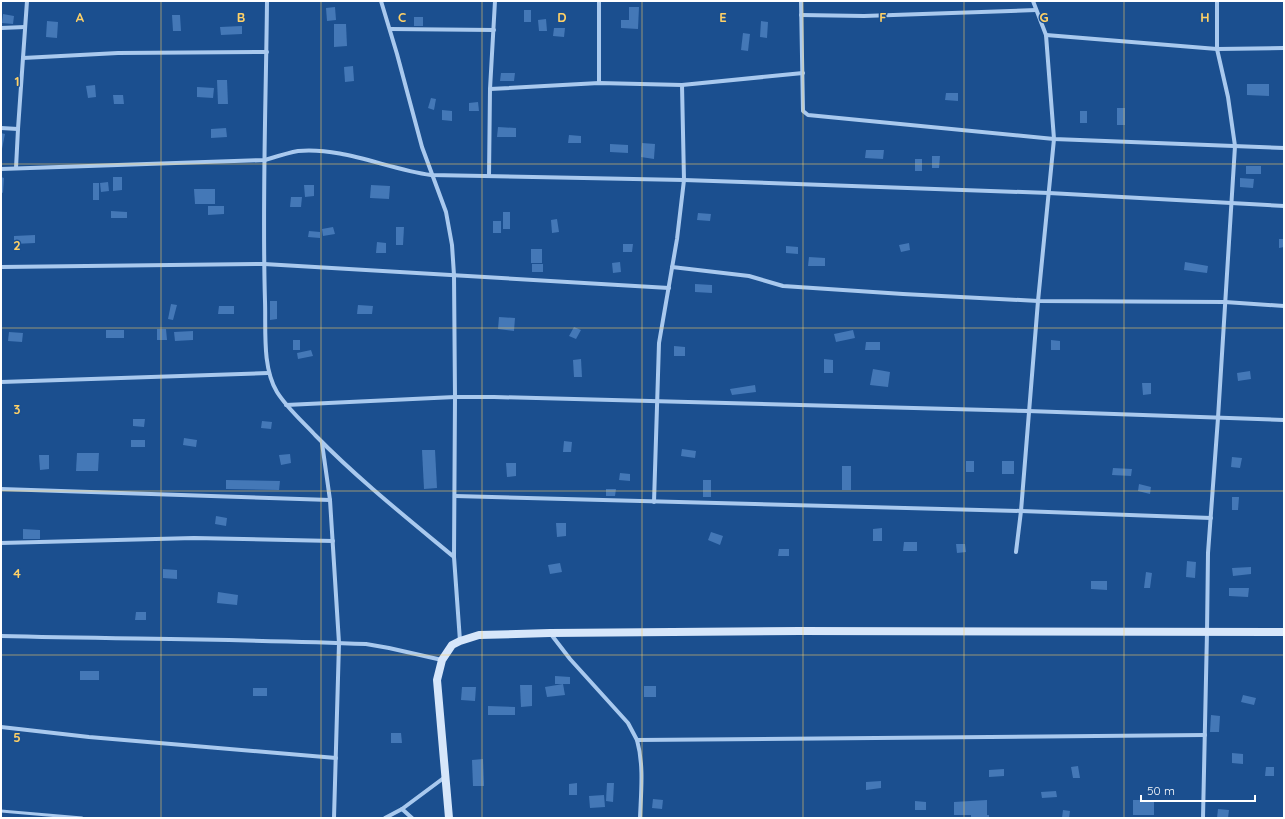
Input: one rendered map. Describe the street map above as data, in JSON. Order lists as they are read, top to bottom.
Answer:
{
  "scale_bar": "50 m",
  "grid": {
    "columns": [
      "A",
      "B",
      "C",
      "D",
      "E",
      "F",
      "G",
      "H"
    ],
    "rows": [
      "1",
      "2",
      "3",
      "4",
      "5"
    ]
  }
}
